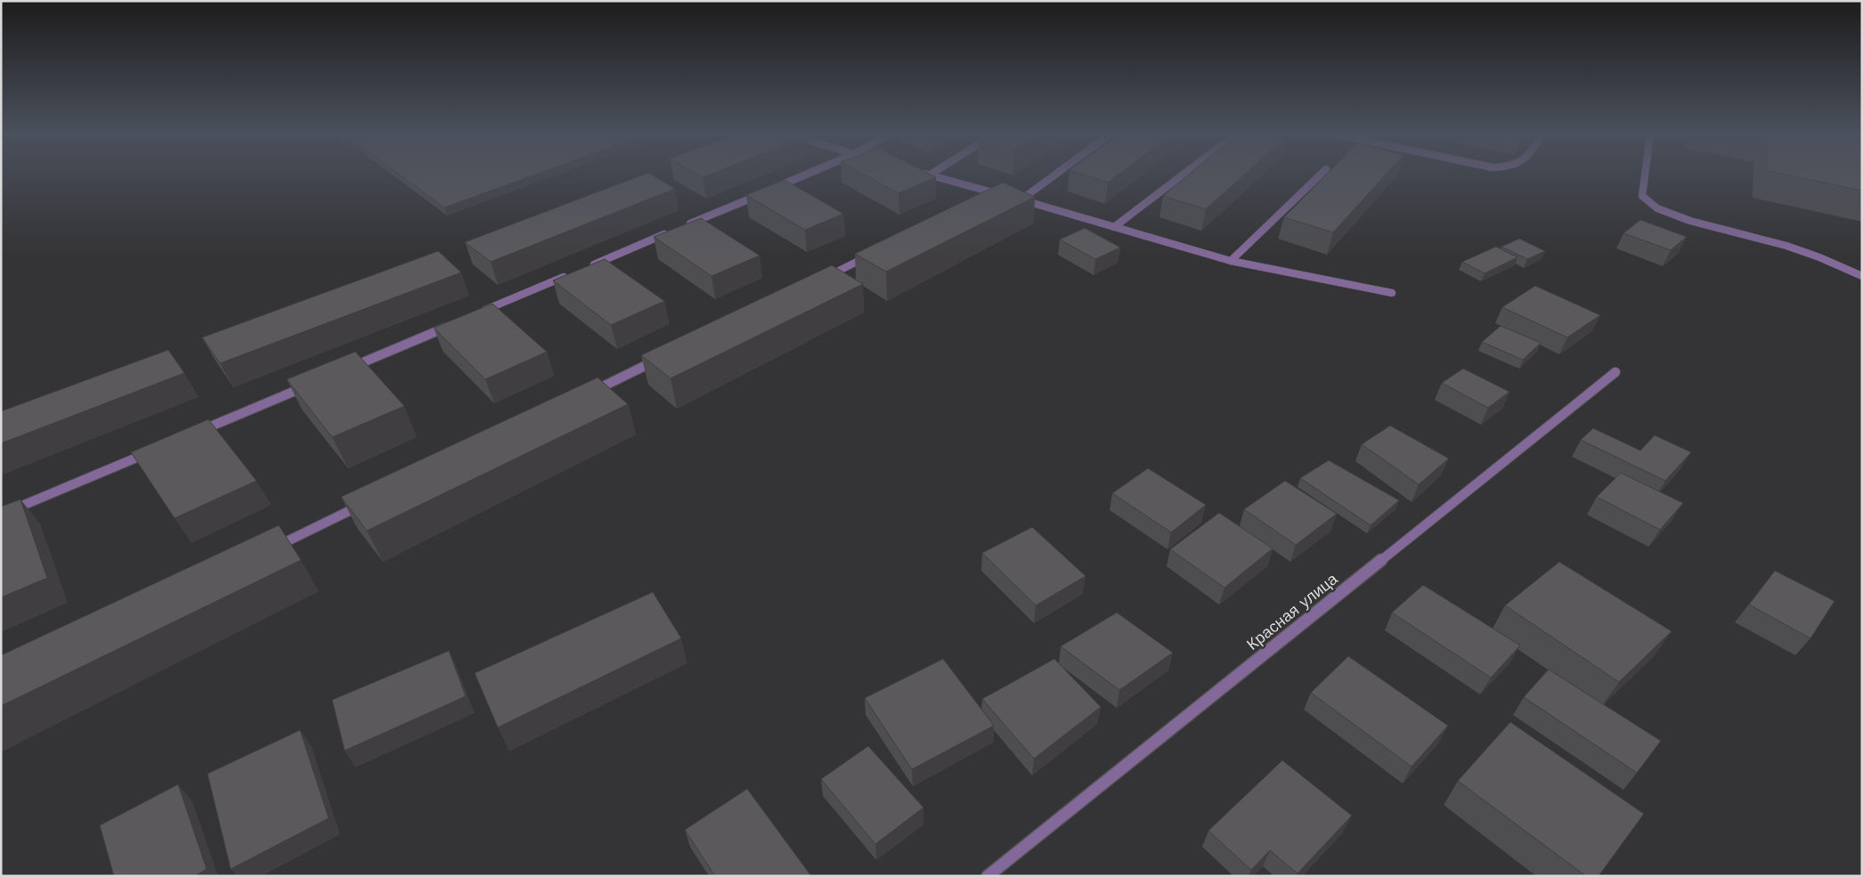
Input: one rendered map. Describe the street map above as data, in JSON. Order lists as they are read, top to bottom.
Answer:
{
  "streets": {
    "street": ["Красная улица"]
  }
}
